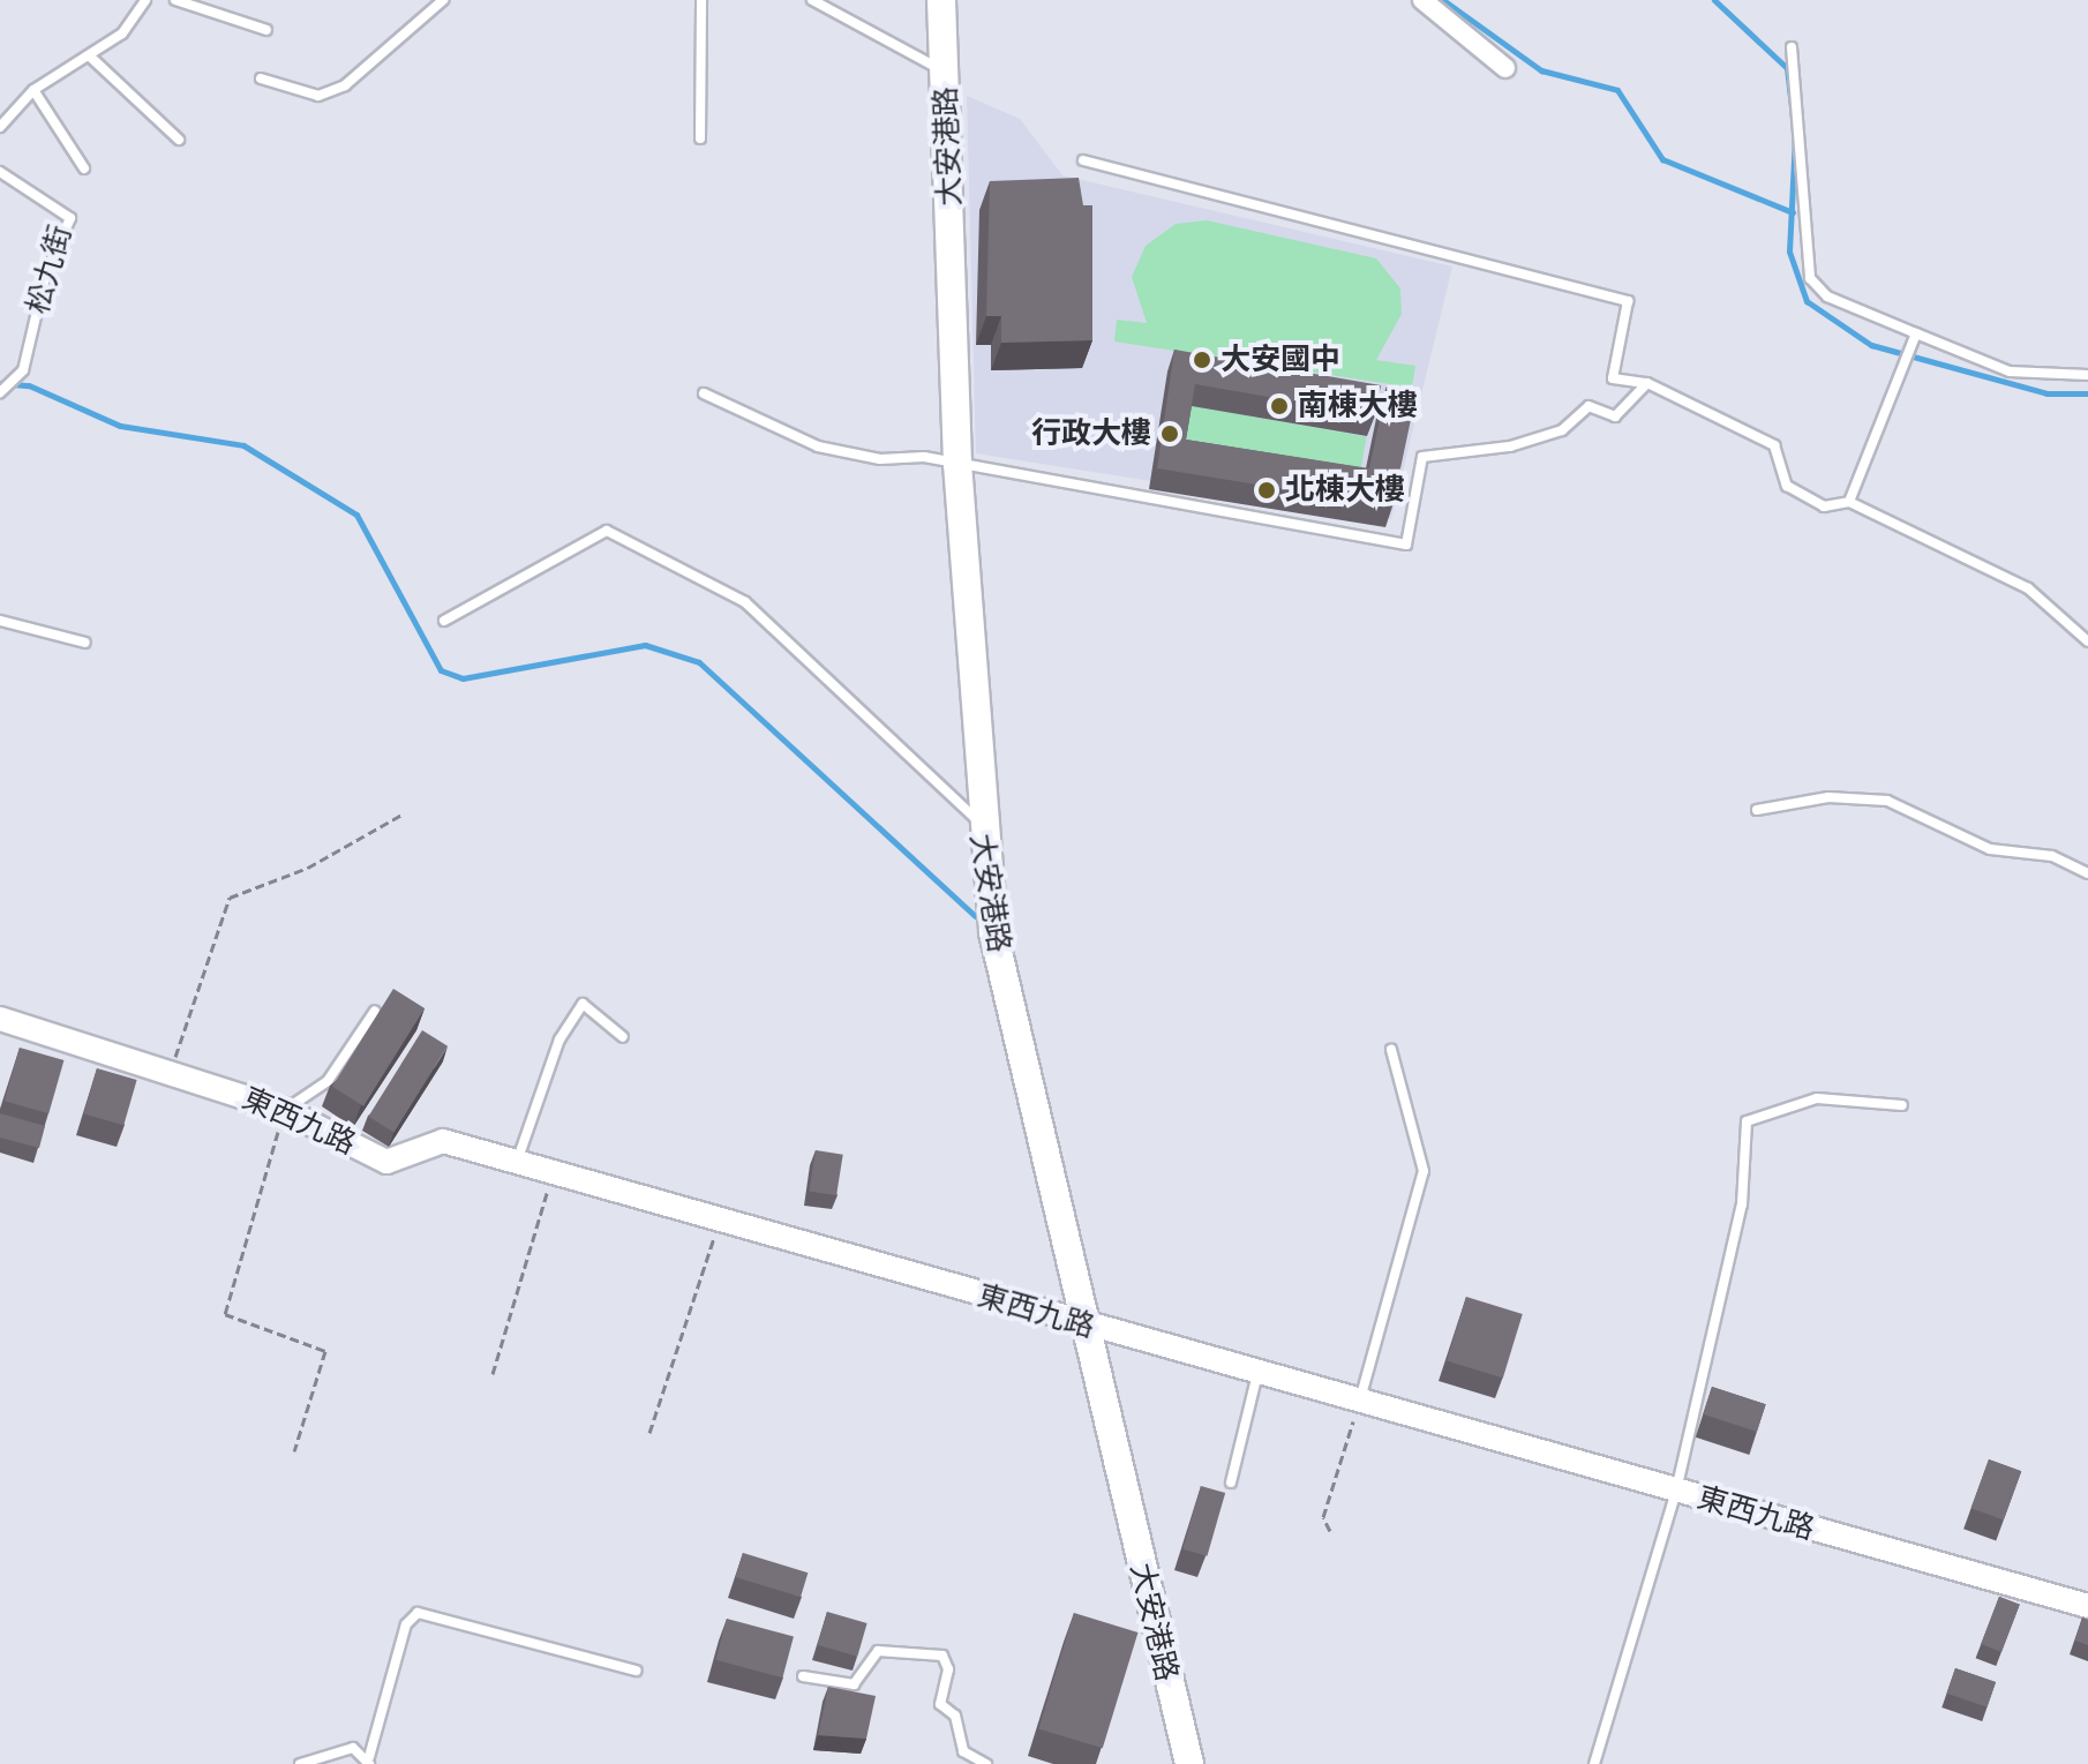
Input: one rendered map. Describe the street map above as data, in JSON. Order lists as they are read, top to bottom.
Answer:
{
  "streets": {
    "main road": ["大安港路"],
    "street": ["東西九路"],
    "lane": ["松九街"]
  },
  "crossings": [
    ["大安港路", "東西九路"]
  ],
  "places": [
    "大安國中",
    "南棟大樓",
    "行政大樓",
    "北棟大樓"
  ]
}
